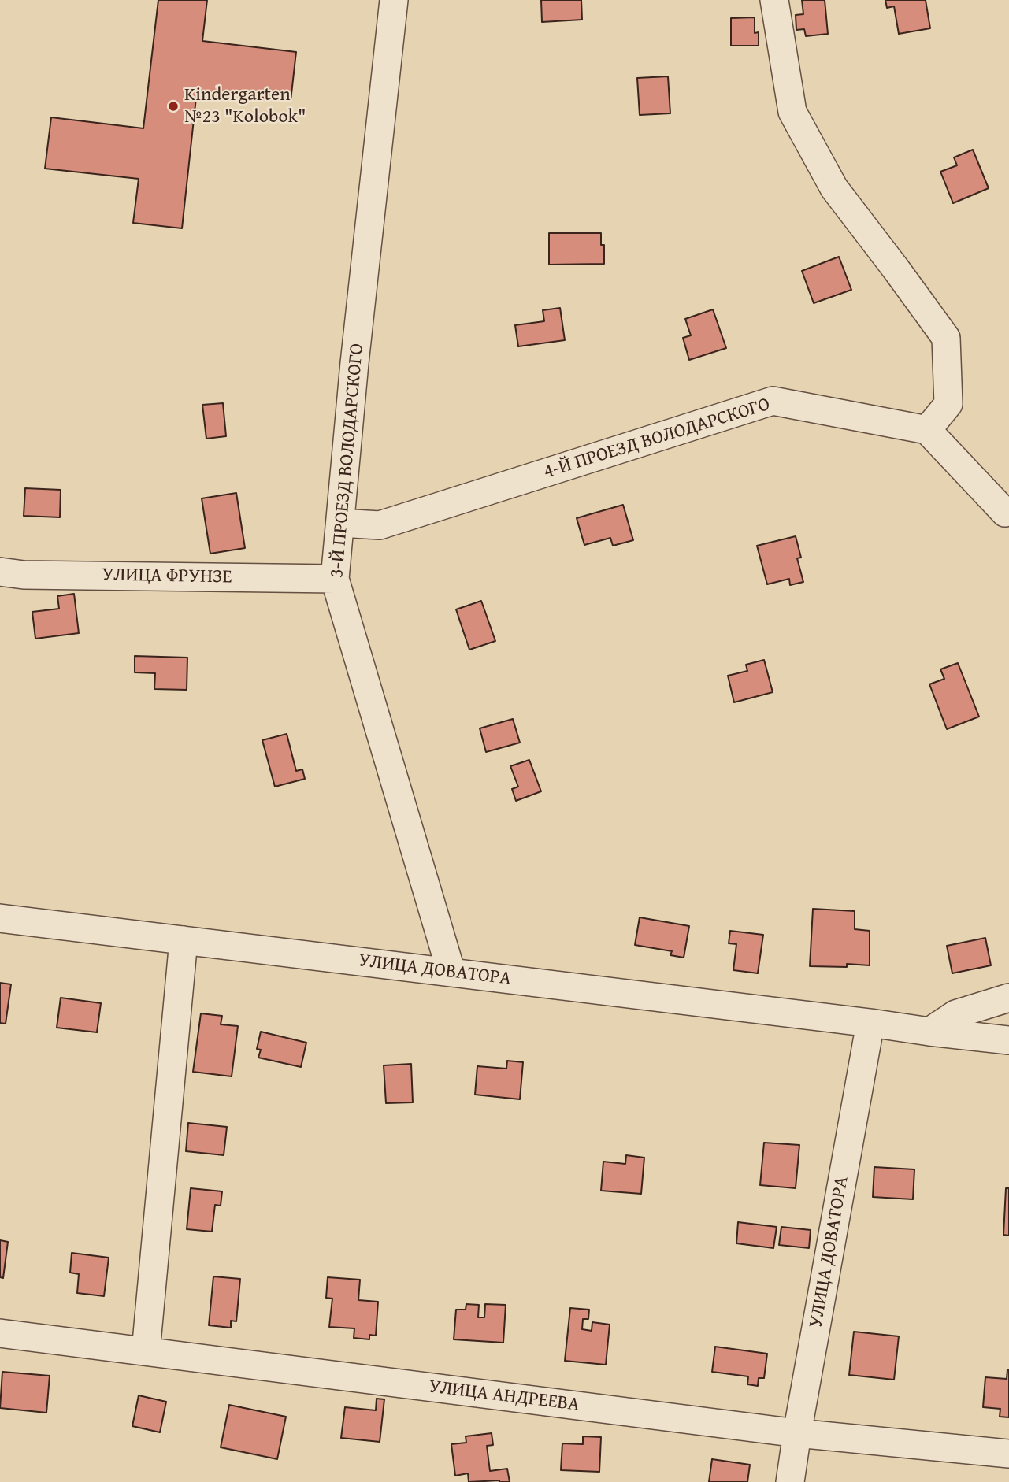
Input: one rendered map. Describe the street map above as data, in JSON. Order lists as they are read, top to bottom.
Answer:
{
  "streets": {
    "street": [
      "4-Й ПРОЕЗД ВОЛОДАРСКОГО",
      "3-Й ПРОЕЗД ВОЛОДАРСКОГО",
      "УЛИЦА ФРУНЗЕ",
      "УЛИЦА ДОВАТОРА",
      "УЛИЦА АНДРЕЕВА"
    ]
  },
  "crossings": [
    ["4-Й ПРОЕЗД ВОЛОДАРСКОГО", "3-Й ПРОЕЗД ВОЛОДАРСКОГО"],
    ["3-Й ПРОЕЗД ВОЛОДАРСКОГО", "УЛИЦА ФРУНЗЕ"],
    ["3-Й ПРОЕЗД ВОЛОДАРСКОГО", "УЛИЦА ДОВАТОРА"],
    ["УЛИЦА ДОВАТОРА", "УЛИЦА АНДРЕЕВА"]
  ],
  "places": ["Kindergarten №23 \"Kolobok\""]
}
